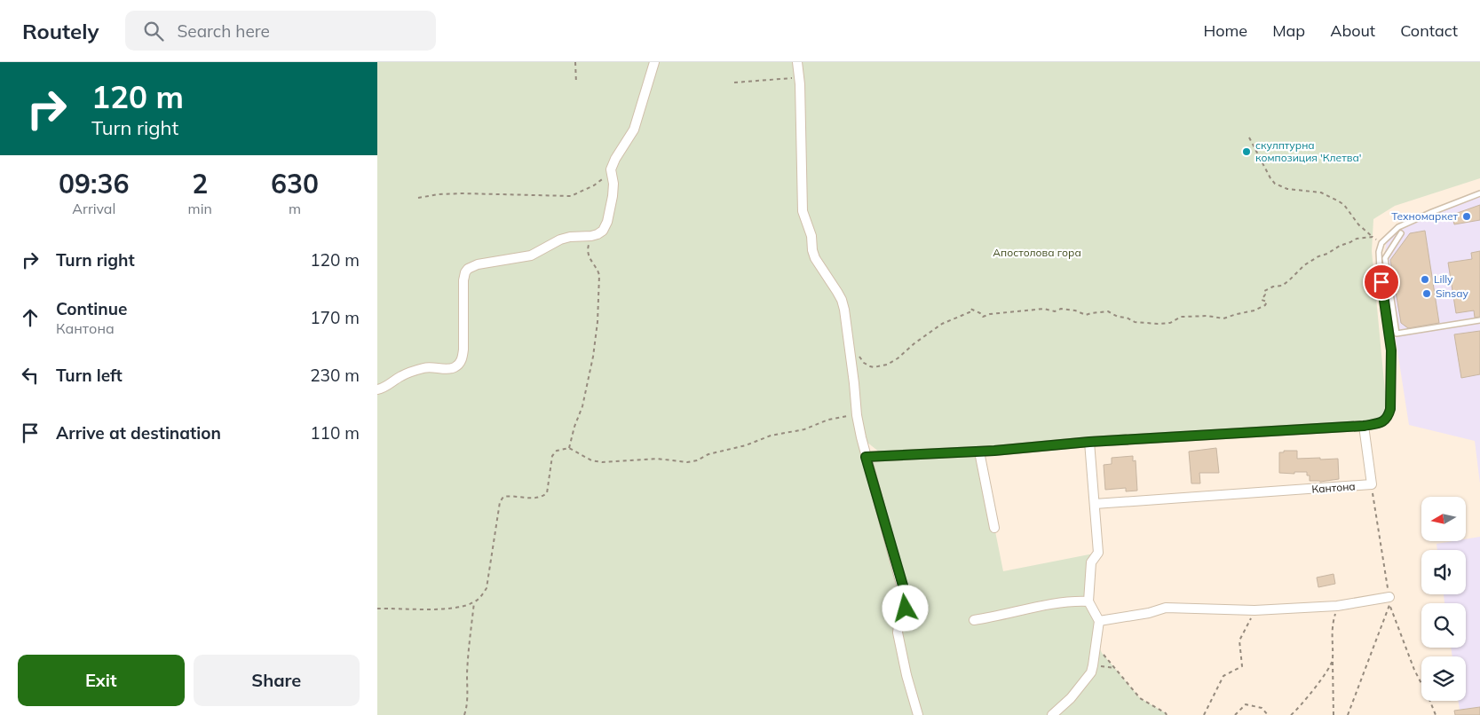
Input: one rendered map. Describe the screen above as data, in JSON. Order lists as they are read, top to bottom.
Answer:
{
  "streets": {
    "street": ["Кантона"]
  },
  "parks": ["Апостолова гора"],
  "places": [
    "скулптурна композиция 'Клетва'",
    "Техномаркет",
    "Lilly",
    "Sinsay"
  ],
  "north": "left",
  "page": {
    "header": "Routely",
    "search": "Search here",
    "nav": [
      "Home",
      "Map",
      "About",
      "Contact"
    ],
    "turn": ["120 m", "Turn right"],
    "eta": [
      "09:36",
      "Arrival",
      "2",
      "min",
      "630",
      "m"
    ],
    "list": [
      {
        "name": "Turn right",
        "value": "120 m"
      },
      {
        "name": "Continue",
        "note": "Кантона",
        "value": "170 m"
      },
      {
        "name": "Turn left",
        "value": "230 m"
      },
      {
        "name": "Arrive at destination",
        "value": "110 m"
      }
    ],
    "buttons": ["Exit", "Share"]
  }
}
